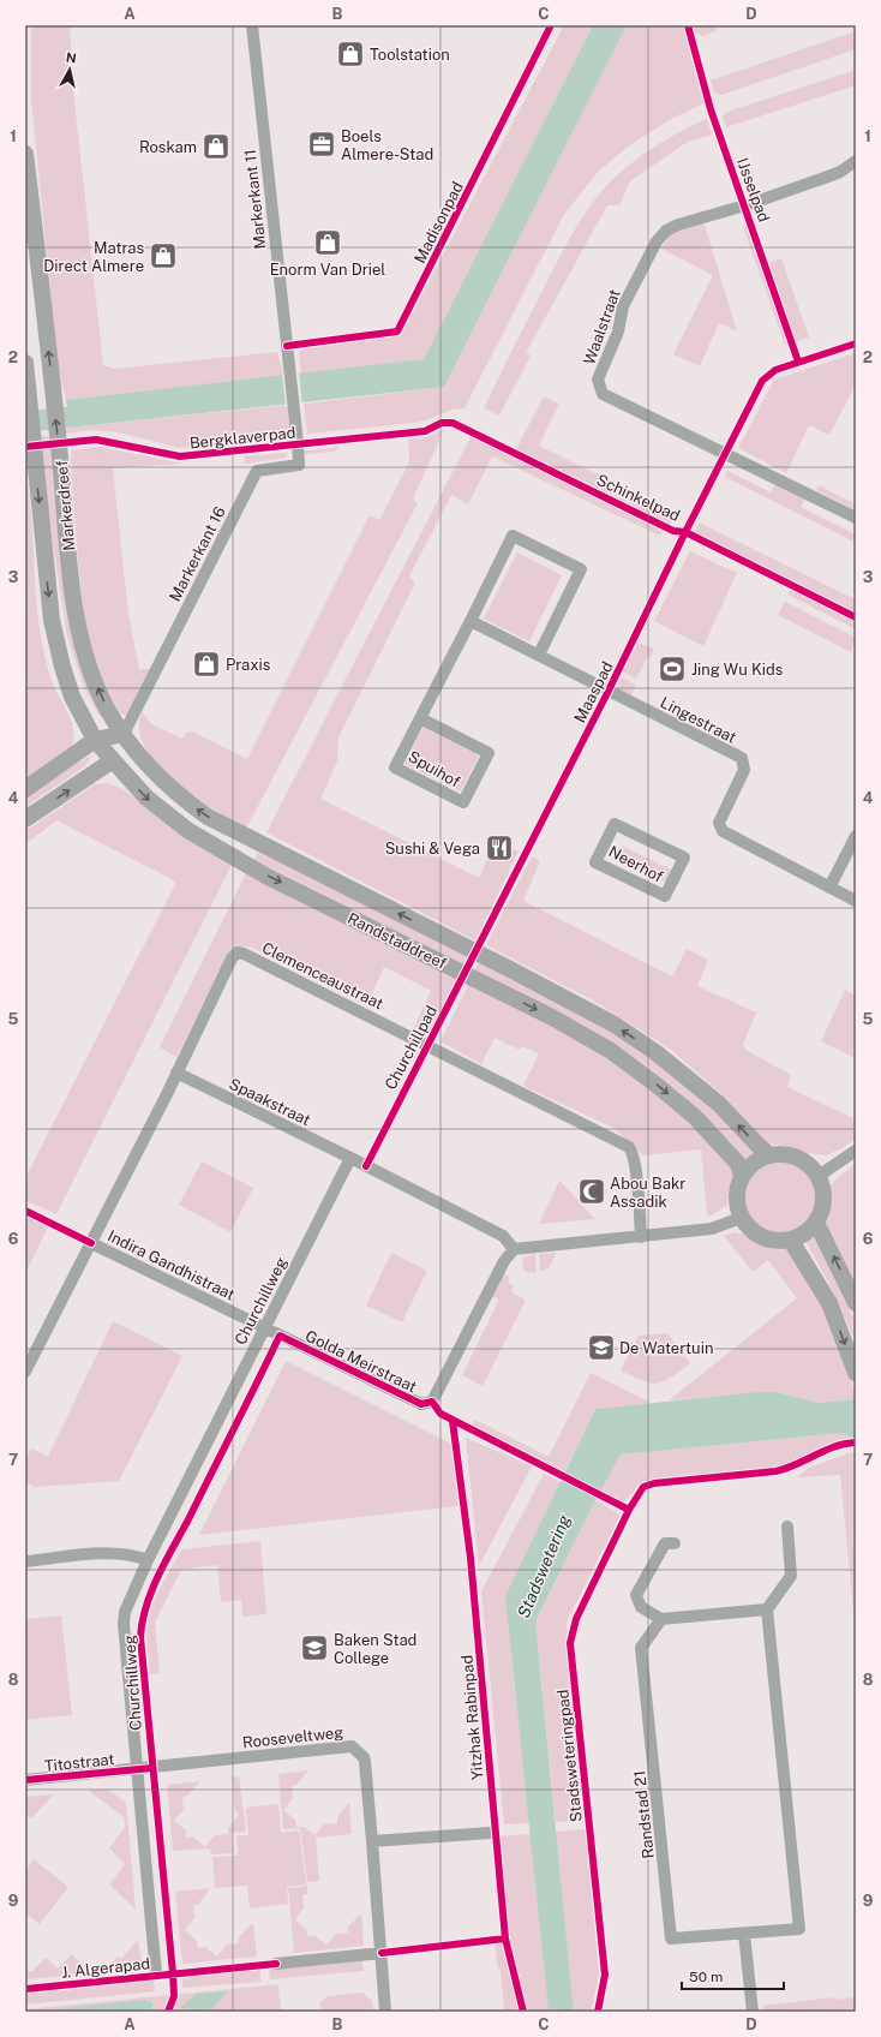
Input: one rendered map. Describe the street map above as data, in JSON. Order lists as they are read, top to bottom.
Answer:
{
  "streets": {
    "main road": ["Markerdreef", "Randstaddreef"],
    "street": [
      "Markerkant 11",
      "Waalstraat",
      "Markerkant 16",
      "Lingestraat",
      "Spuihof",
      "Neerhof",
      "Clemenceaustraat",
      "Spaakstraat",
      "Indira Gandhistraat",
      "Churchillweg",
      "Golda Meirstraat",
      "Rooseveltweg",
      "Titostraat",
      "Randstad 21"
    ],
    "cycle path": [
      "IJsselpad",
      "Madisonpad",
      "Bergklaverpad",
      "Maaspad",
      "Yitzhak Rabinpad",
      "Stadsweteringpad",
      "J. Algerapad"
    ]
  },
  "crossings": [
    ["Markerkant 11", "Markerkant 16"],
    ["Markerdreef", "Markerkant 16"],
    ["Markerdreef", "Randstaddreef"],
    ["Markerkant 16", "Randstaddreef"],
    ["Lingestraat", "Spuihof"],
    ["Clemenceaustraat", "Spaakstraat"],
    ["Clemenceaustraat", "Indira Gandhistraat"],
    ["Spaakstraat", "Churchillweg"],
    ["Indira Gandhistraat", "Churchillweg"],
    ["Indira Gandhistraat", "Golda Meirstraat"],
    ["Churchillweg", "Golda Meirstraat"],
    ["Churchillweg", "Rooseveltweg"],
    ["Churchillweg", "Titostraat"],
    ["Rooseveltweg", "Titostraat"]
  ],
  "water": ["Stadswetering"],
  "places": {
    "shop": [
      "Toolstation",
      "Roskam",
      "Enorm Van Driel",
      "Matras Direct Almere",
      "Praxis"
    ],
    "office": ["Boels Almere-Stad"],
    "sports": ["Jing Wu Kids"],
    "restaurant": ["Sushi & Vega"],
    "mosque": ["Abou Bakr Assadik"],
    "school or university": ["De Watertuin", "Baken Stad College"]
  },
  "scale_bar": "50 m",
  "north": "top",
  "grid": {
    "columns": [
      "A",
      "B",
      "C",
      "D"
    ],
    "rows": [
      "1",
      "2",
      "3",
      "4",
      "5",
      "6",
      "7",
      "8",
      "9"
    ]
  }
}
